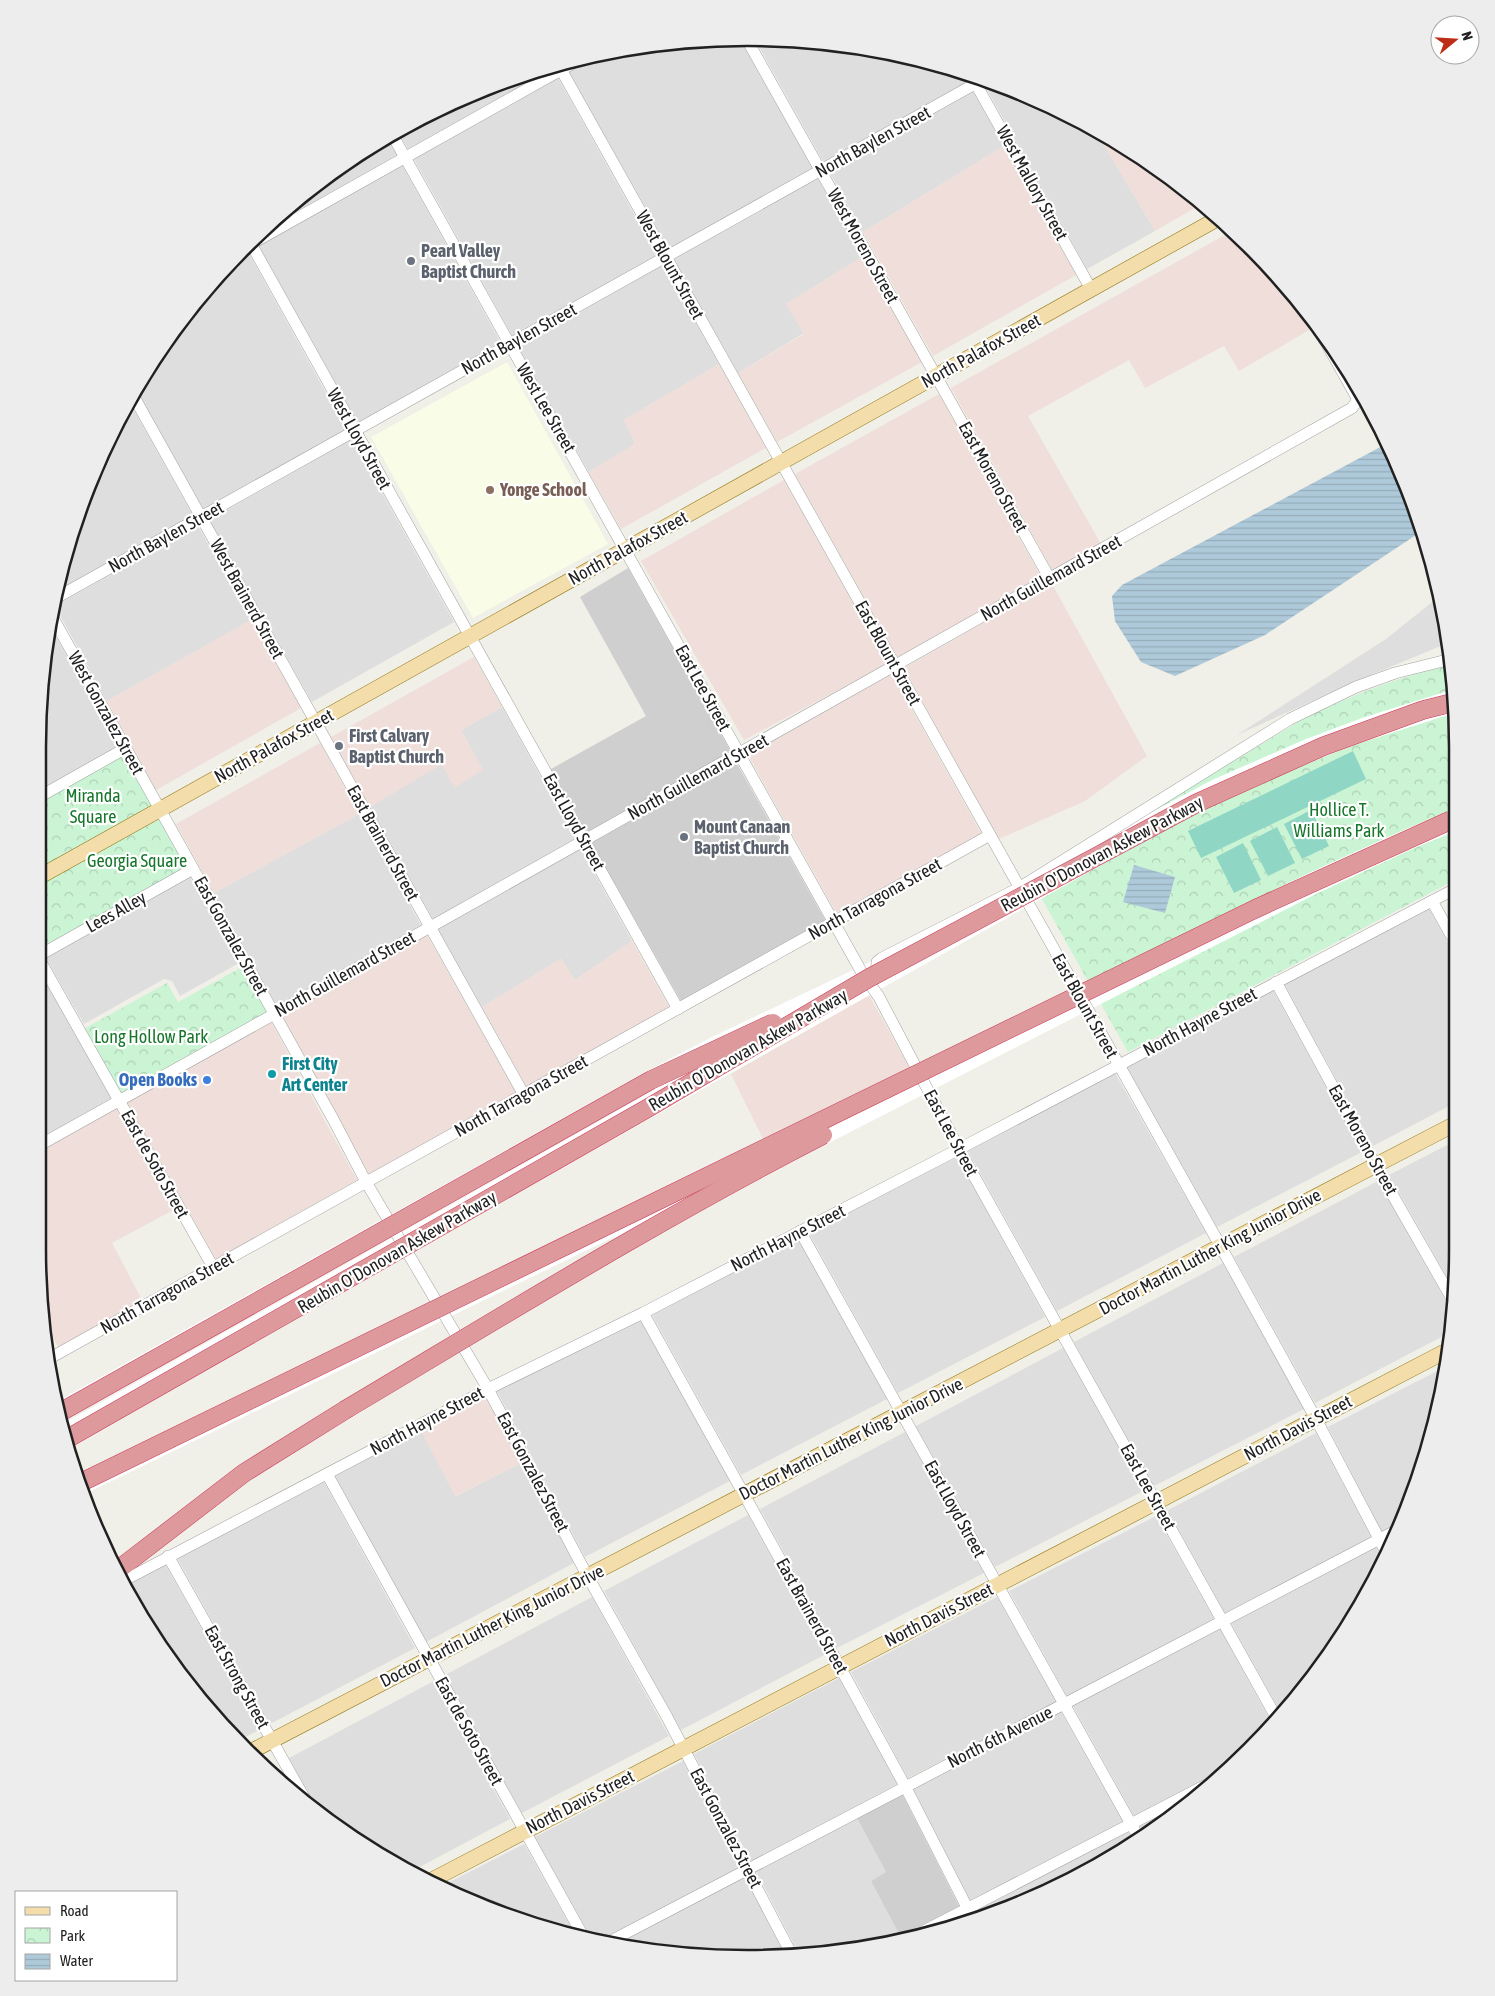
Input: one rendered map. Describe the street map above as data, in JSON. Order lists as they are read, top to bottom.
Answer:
{
  "streets": {
    "highway": ["Reubin O'Donovan Askew Parkway"],
    "main road": ["North Palafox Street", "Doctor Martin Luther King Junior Drive", "North Davis Street"],
    "street": [
      "North Baylen Street",
      "West Mallory Street",
      "West Moreno Street",
      "West Blount Street",
      "West Lee Street",
      "West Lloyd Street",
      "East Moreno Street",
      "North Guillemard Street",
      "West Brainerd Street",
      "East Blount Street",
      "East Lee Street",
      "West Gonzalez Street",
      "East Lloyd Street",
      "East Brainerd Street",
      "North Tarragona Street",
      "Lees Alley",
      "East Gonzalez Street",
      "North Hayne Street",
      "East de Soto Street",
      "East Strong Street",
      "North 6th Avenue"
    ]
  },
  "crossings": [
    ["North Baylen Street", "West Moreno Street"],
    ["North Baylen Street", "West Blount Street"],
    ["North Baylen Street", "West Lee Street"],
    ["North Baylen Street", "West Lloyd Street"],
    ["North Baylen Street", "West Brainerd Street"],
    ["West Mallory Street", "North Palafox Street"],
    ["West Moreno Street", "North Palafox Street"],
    ["West Moreno Street", "East Moreno Street"],
    ["West Blount Street", "North Palafox Street"],
    ["West Blount Street", "East Blount Street"],
    ["North Palafox Street", "West Lee Street"],
    ["North Palafox Street", "West Lloyd Street"],
    ["North Palafox Street", "East Moreno Street"],
    ["North Palafox Street", "West Brainerd Street"],
    ["North Palafox Street", "East Blount Street"],
    ["North Palafox Street", "East Lee Street"],
    ["North Palafox Street", "West Gonzalez Street"],
    ["North Palafox Street", "East Lloyd Street"],
    ["North Palafox Street", "East Brainerd Street"],
    ["North Palafox Street", "East Gonzalez Street"],
    ["West Lee Street", "East Lee Street"],
    ["West Lloyd Street", "East Lloyd Street"],
    ["East Moreno Street", "North Guillemard Street"],
    ["East Moreno Street", "North Hayne Street"],
    ["East Moreno Street", "Doctor Martin Luther King Junior Drive"],
    ["North Guillemard Street", "East Blount Street"],
    ["North Guillemard Street", "East Lee Street"],
    ["North Guillemard Street", "East Lloyd Street"],
    ["North Guillemard Street", "East Brainerd Street"],
    ["North Guillemard Street", "East Gonzalez Street"],
    ["North Guillemard Street", "East de Soto Street"],
    ["West Brainerd Street", "East Brainerd Street"],
    ["East Blount Street", "North Tarragona Street"],
    ["East Blount Street", "North Hayne Street"],
    ["East Blount Street", "Doctor Martin Luther King Junior Drive"],
    ["East Blount Street", "North Davis Street"],
    ["East Blount Street", "North 6th Avenue"],
    ["East Lee Street", "North Tarragona Street"],
    ["East Lee Street", "North Hayne Street"],
    ["East Lee Street", "Doctor Martin Luther King Junior Drive"],
    ["East Lee Street", "North Davis Street"],
    ["East Lee Street", "North 6th Avenue"],
    ["West Gonzalez Street", "East Gonzalez Street"],
    ["East Lloyd Street", "North Tarragona Street"],
    ["East Lloyd Street", "North Hayne Street"],
    ["East Lloyd Street", "Doctor Martin Luther King Junior Drive"],
    ["East Lloyd Street", "North Davis Street"],
    ["East Lloyd Street", "North 6th Avenue"],
    ["East Brainerd Street", "North Tarragona Street"],
    ["East Brainerd Street", "North Hayne Street"],
    ["East Brainerd Street", "Doctor Martin Luther King Junior Drive"],
    ["East Brainerd Street", "North Davis Street"],
    ["East Brainerd Street", "North 6th Avenue"],
    ["North Tarragona Street", "East Gonzalez Street"],
    ["North Tarragona Street", "East de Soto Street"],
    ["Lees Alley", "East Gonzalez Street"],
    ["East Gonzalez Street", "North Hayne Street"],
    ["East Gonzalez Street", "Doctor Martin Luther King Junior Drive"],
    ["East Gonzalez Street", "North Davis Street"],
    ["East Gonzalez Street", "North 6th Avenue"],
    ["North Hayne Street", "East de Soto Street"],
    ["North Hayne Street", "East Strong Street"],
    ["East de Soto Street", "Doctor Martin Luther King Junior Drive"],
    ["East de Soto Street", "North Davis Street"],
    ["Doctor Martin Luther King Junior Drive", "East Strong Street"]
  ],
  "parks": [
    "Miranda Square",
    "Hollice T. Williams Park",
    "Georgia Square",
    "Long Hollow Park"
  ],
  "places": [
    "Pearl Valley Baptist Church",
    "Yonge School",
    "First Calvary Baptist Church",
    "Mount Canaan Baptist Church",
    "First City Art Center",
    "Open Books"
  ],
  "legend": ["Road", "Park", "Water"],
  "north": "right"
}
